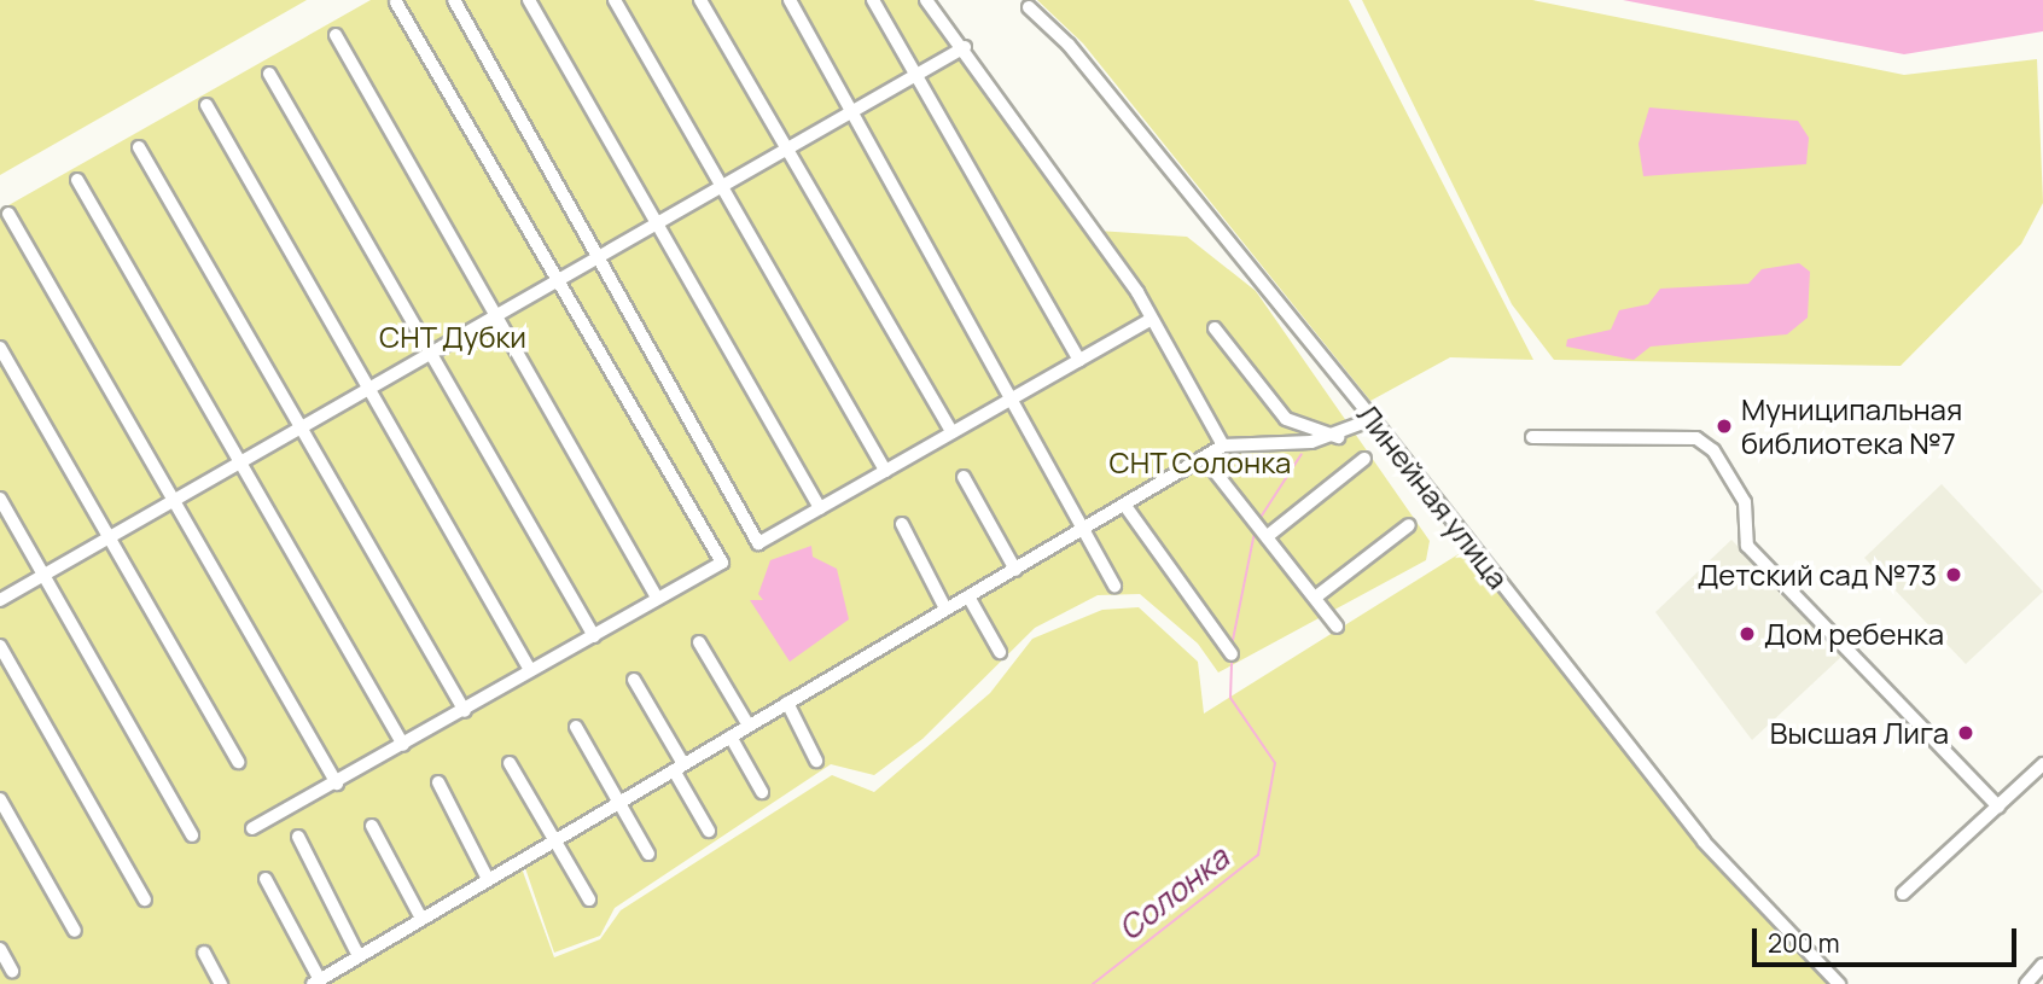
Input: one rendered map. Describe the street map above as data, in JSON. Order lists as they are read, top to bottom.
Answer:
{
  "streets": {
    "street": ["Линейная улица"]
  },
  "water": ["Солонка"],
  "parks": ["СНТ Дубки", "СНТ Солонка"],
  "places": [
    "Муниципальная библиотека №7",
    "Детский сад №73",
    "Дом ребенка",
    "Высшая Лига"
  ],
  "scale_bar": "200 m"
}
